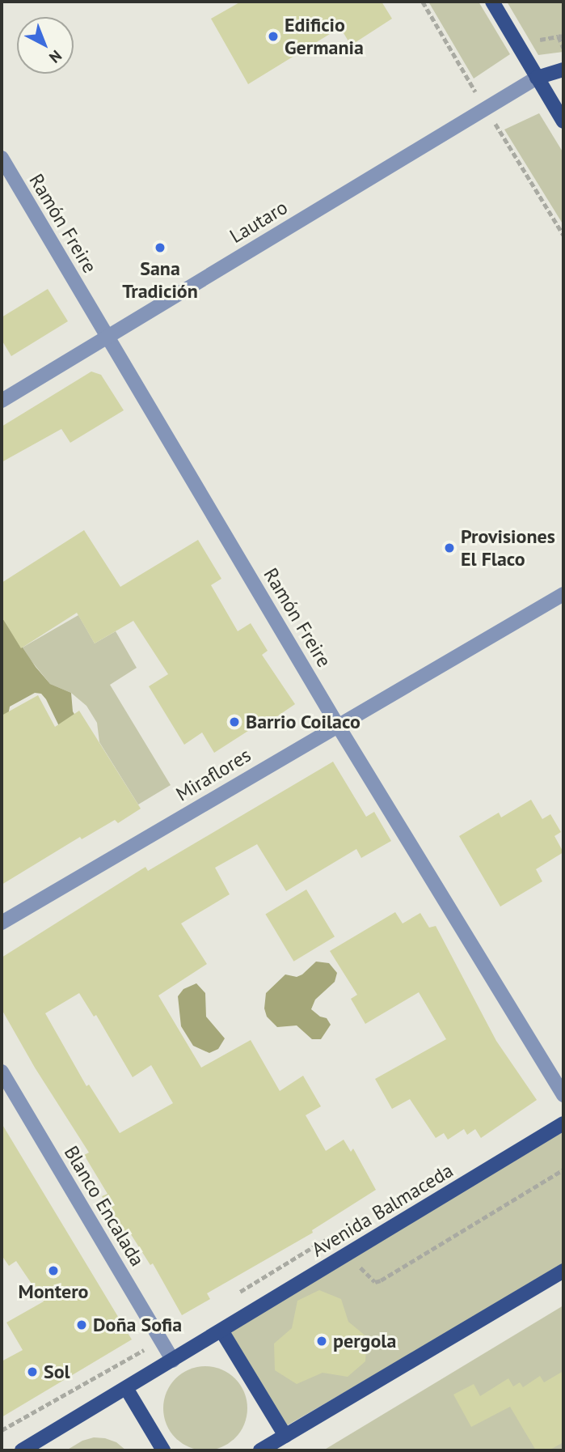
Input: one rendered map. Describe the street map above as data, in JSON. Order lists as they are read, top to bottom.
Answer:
{
  "streets": {
    "main road": ["Avenida Balmaceda"],
    "street": [
      "Lautaro",
      "Ramón Freire",
      "Miraflores",
      "Blanco Encalada"
    ]
  },
  "crossings": [
    ["Lautaro", "Ramón Freire"],
    ["Ramón Freire", "Miraflores"],
    ["Blanco Encalada", "Avenida Balmaceda"]
  ],
  "places": [
    "Edificio Germania",
    "Sana Tradición",
    "Provisiones El Flaco",
    "Barrio Coilaco",
    "Montero",
    "Doña Sofia",
    "pergola",
    "Sol"
  ],
  "north": "bottom right"
}
